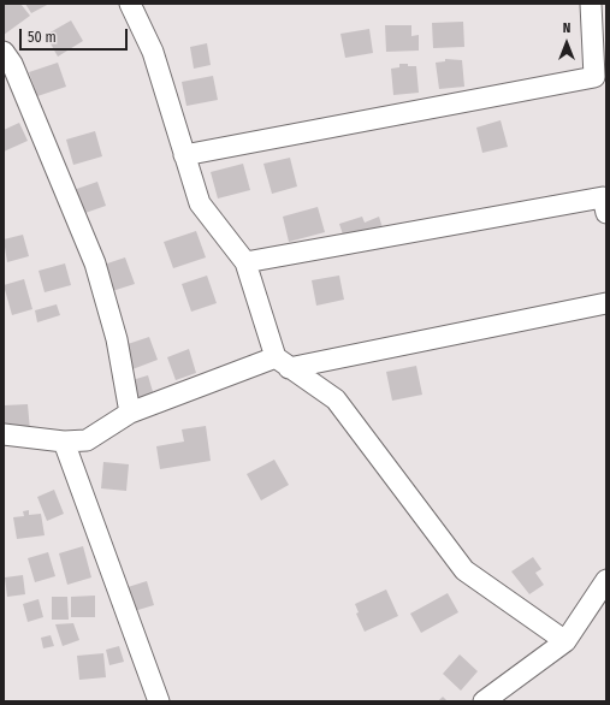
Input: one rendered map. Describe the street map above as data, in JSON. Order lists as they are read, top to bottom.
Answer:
{
  "scale_bar": "50 m",
  "north": "top"
}
